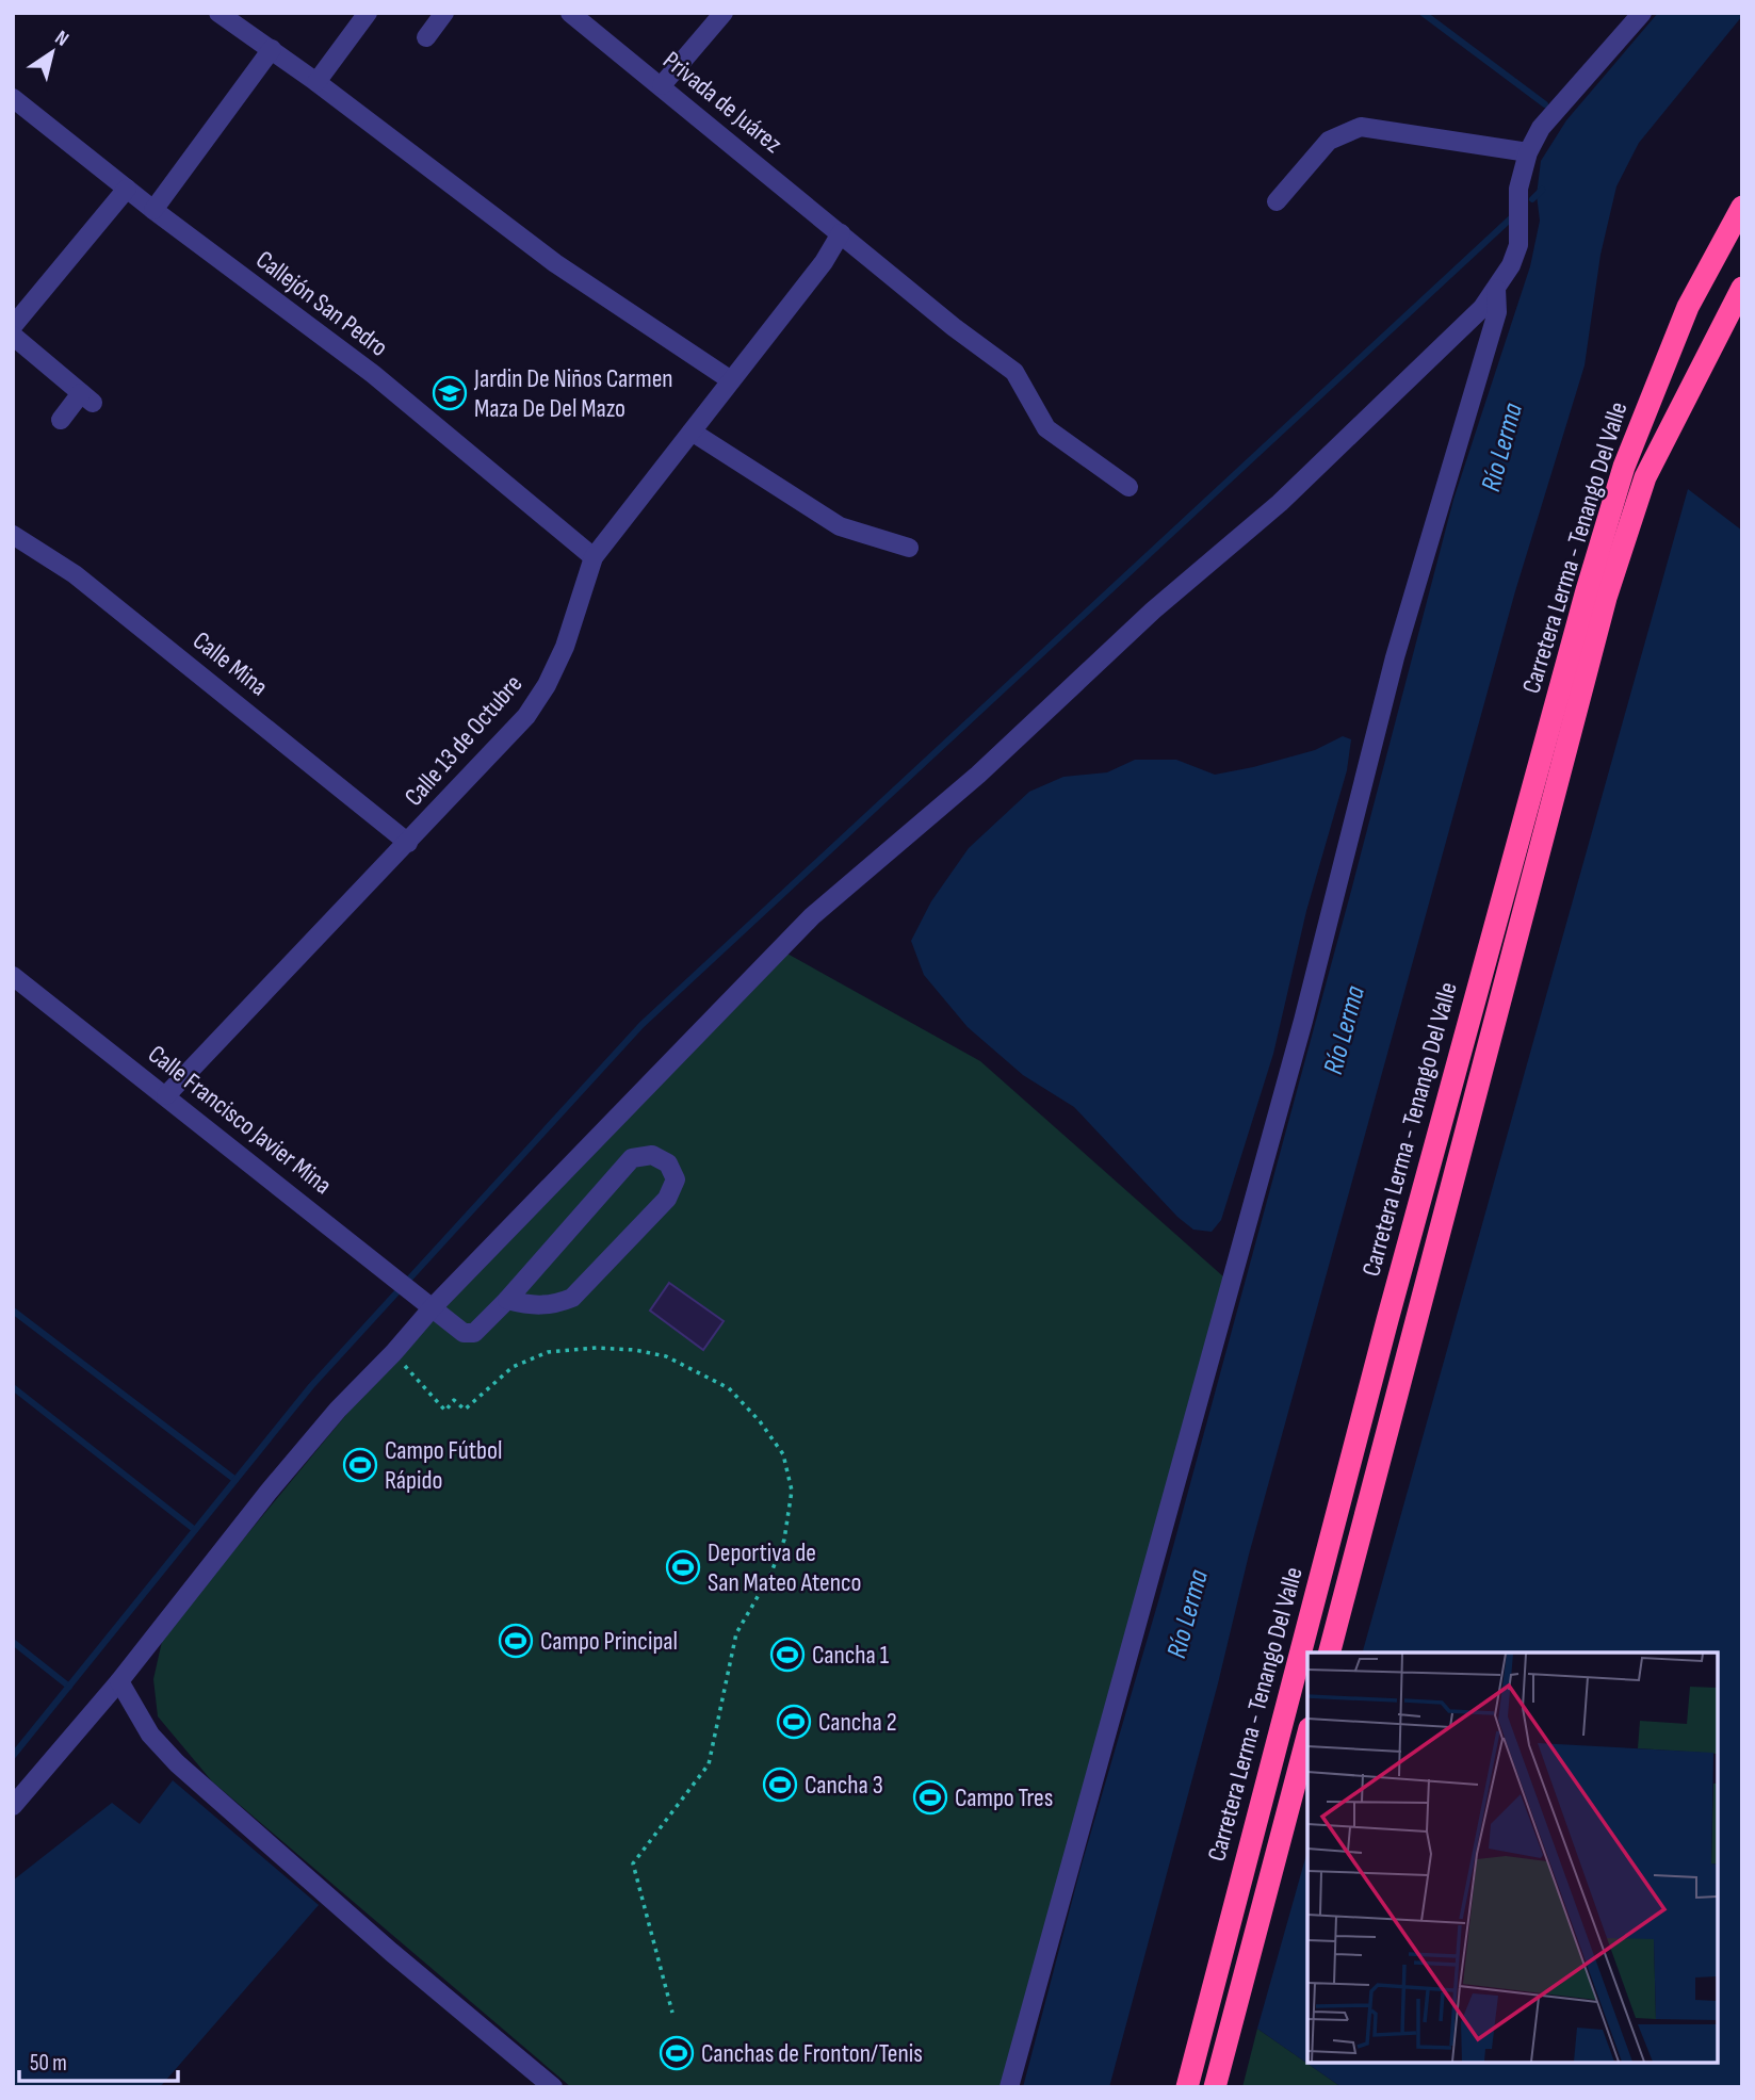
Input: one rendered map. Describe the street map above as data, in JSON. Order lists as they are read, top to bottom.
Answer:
{
  "streets": {
    "highway": ["Carretera Lerma - Tenango Del Valle"],
    "street": [
      "Privada de Juárez",
      "Callejón San Pedro",
      "Calle Mina",
      "Calle 13 de Octubre",
      "Calle Francisco Javier Mina"
    ]
  },
  "crossings": [
    ["Privada de Juárez", "Calle 13 de Octubre"],
    ["Callejón San Pedro", "Calle 13 de Octubre"],
    ["Calle Mina", "Calle 13 de Octubre"],
    ["Calle 13 de Octubre", "Calle Francisco Javier Mina"]
  ],
  "water": ["Río Lerma"],
  "places": {
    "school or university": ["Jardin De Niños Carmen Maza De Del Mazo"],
    "sports": [
      "Campo Fútbol Rápido",
      "Deportiva de San Mateo Atenco",
      "Campo Principal",
      "Cancha 1",
      "Cancha 2",
      "Cancha 3",
      "Campo Tres",
      "Canchas de Fronton/Tenis"
    ]
  },
  "scale_bar": "50 m",
  "north": "top right"
}
